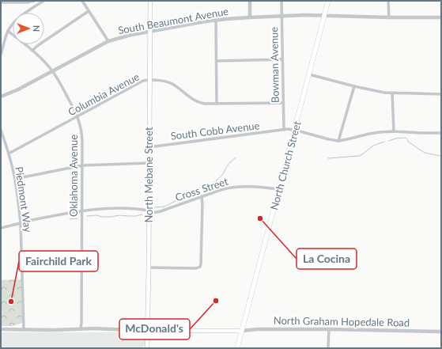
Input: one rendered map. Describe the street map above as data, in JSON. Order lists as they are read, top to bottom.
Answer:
{
  "streets": {
    "main road": ["North Church Street", "North Mebane Street"],
    "street": [
      "South Beaumont Avenue",
      "Bowman Avenue",
      "Columbia Avenue",
      "South Cobb Avenue",
      "Oklahoma Avenue",
      "Cross Street",
      "Piedmont Way",
      "North Graham Hopedale Road"
    ]
  },
  "crossings": [
    ["South Beaumont Avenue", "Bowman Avenue"],
    ["South Beaumont Avenue", "North Church Street"],
    ["South Beaumont Avenue", "North Mebane Street"],
    ["South Beaumont Avenue", "Oklahoma Avenue"],
    ["Bowman Avenue", "Columbia Avenue"],
    ["Bowman Avenue", "South Cobb Avenue"],
    ["Columbia Avenue", "North Mebane Street"],
    ["Columbia Avenue", "Oklahoma Avenue"],
    ["Columbia Avenue", "Piedmont Way"],
    ["South Cobb Avenue", "North Church Street"],
    ["South Cobb Avenue", "North Mebane Street"],
    ["North Church Street", "Cross Street"],
    ["North Church Street", "North Graham Hopedale Road"],
    ["North Mebane Street", "Cross Street"]
  ],
  "places": ["La Cocina", "McDonald's", "Fairchild Park"],
  "north": "right"
}
